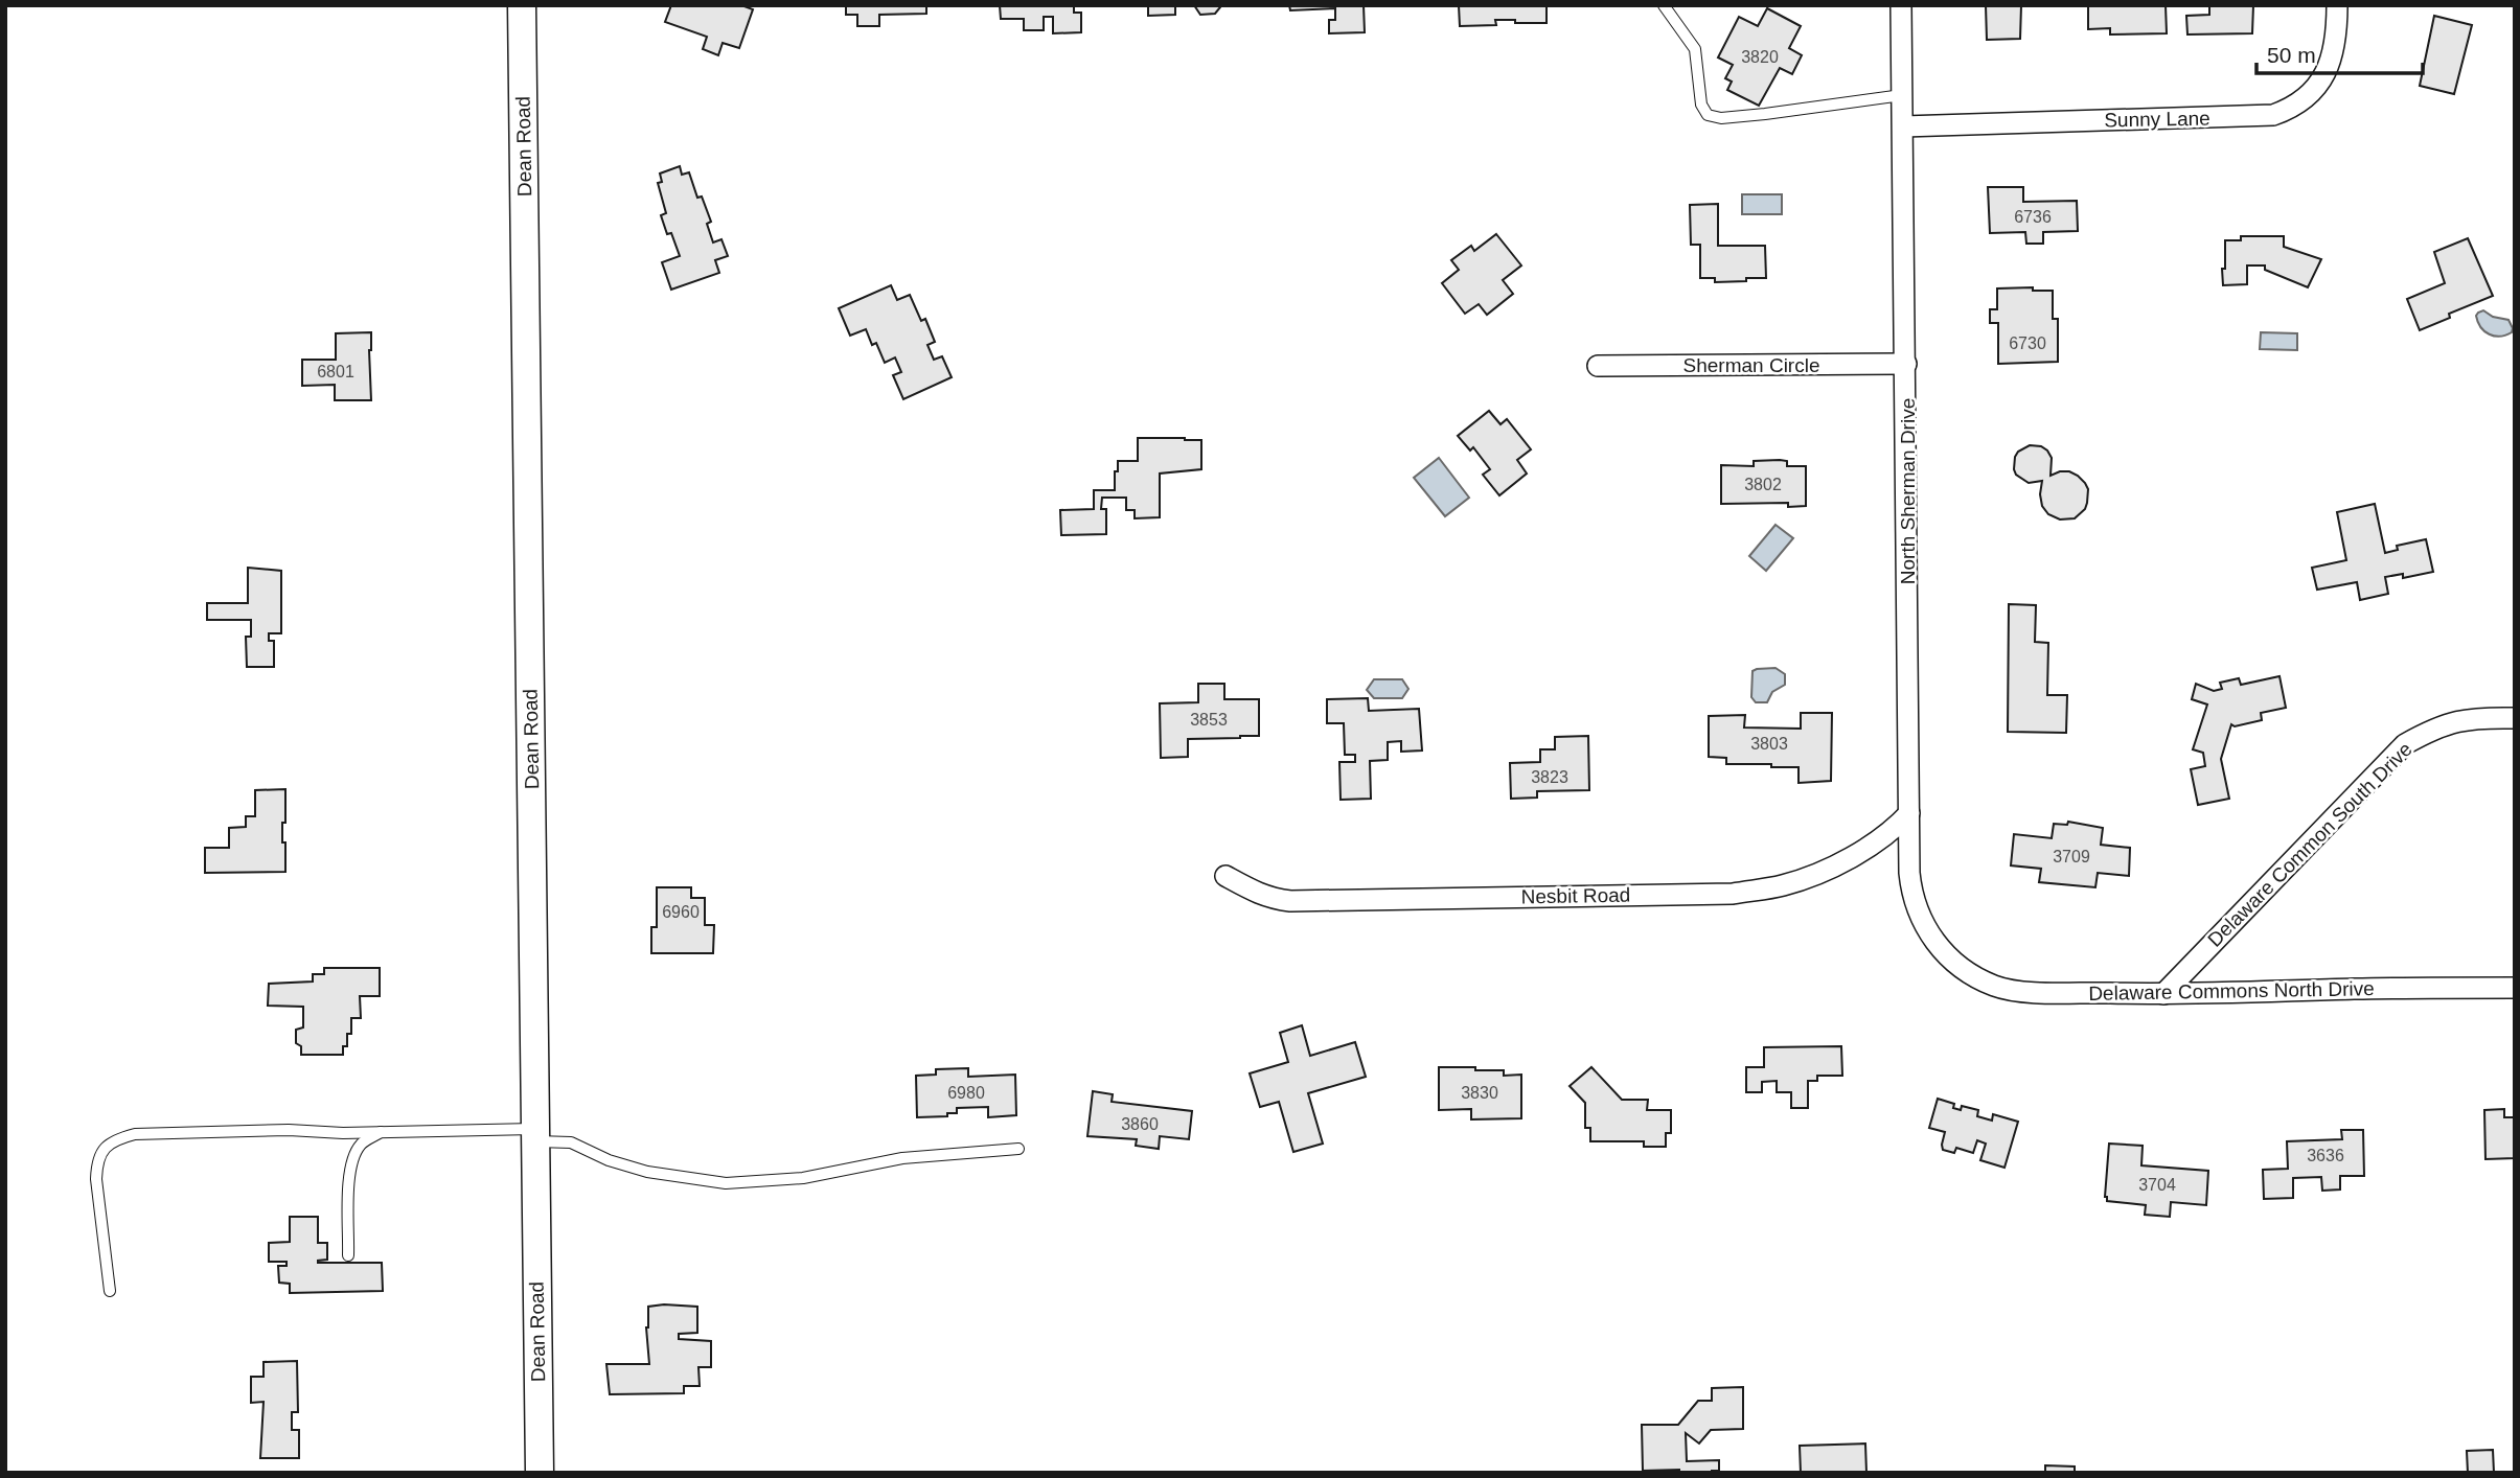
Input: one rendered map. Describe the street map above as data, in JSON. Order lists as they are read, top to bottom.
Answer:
{
  "streets": {
    "street": [
      "Sunny Lane",
      "Dean Road",
      "Sherman Circle",
      "North Sherman Drive",
      "Delaware Common South Drive",
      "Nesbit Road",
      "Delaware Commons North Drive"
    ]
  },
  "crossings": [
    ["Sunny Lane", "North Sherman Drive"],
    ["Sherman Circle", "North Sherman Drive"],
    ["North Sherman Drive", "Nesbit Road"],
    ["North Sherman Drive", "Delaware Commons North Drive"],
    ["Delaware Common South Drive", "Delaware Commons North Drive"]
  ],
  "house_numbers": [
    "3820",
    "6736",
    "6730",
    "6801",
    "3802",
    "3853",
    "3803",
    "3823",
    "3709",
    "6960",
    "6980",
    "3830",
    "3860",
    "3636",
    "3704"
  ],
  "scale_bar": "50 m"
}
